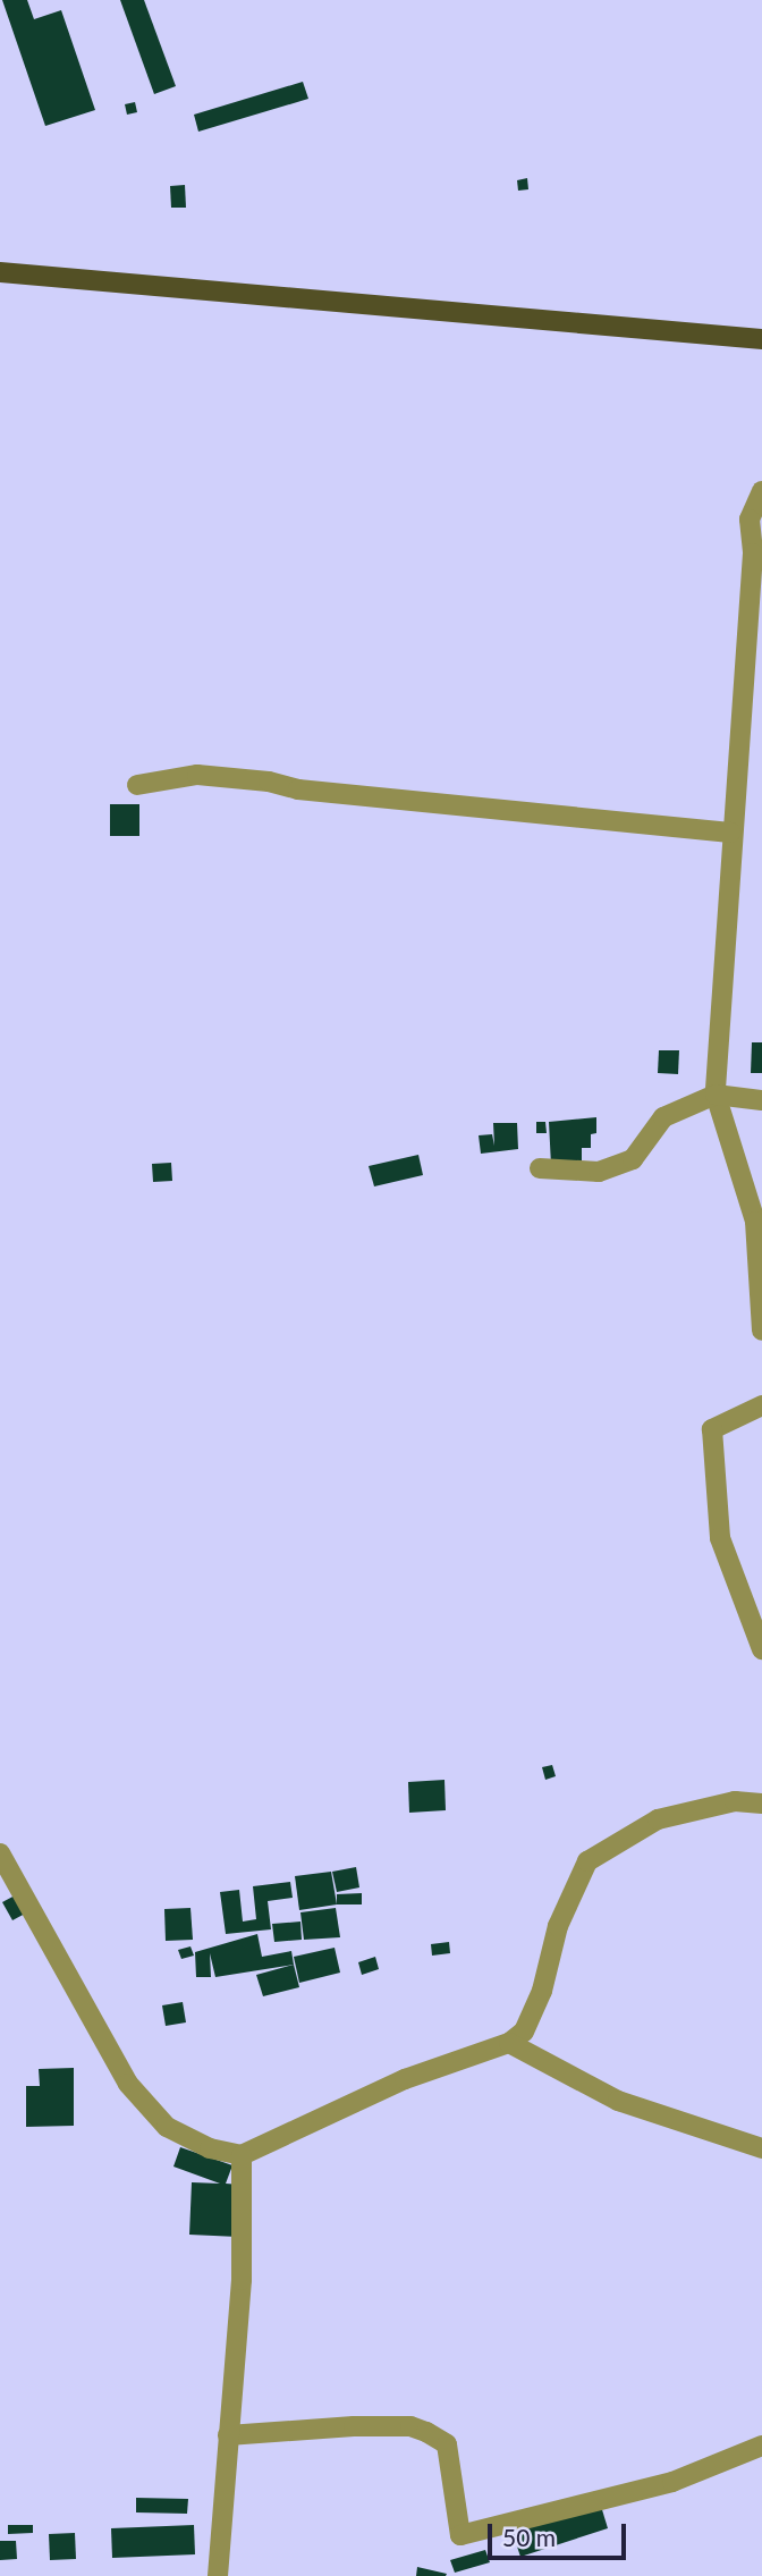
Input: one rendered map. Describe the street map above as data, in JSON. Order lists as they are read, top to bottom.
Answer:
{
  "scale_bar": "50 m"
}
